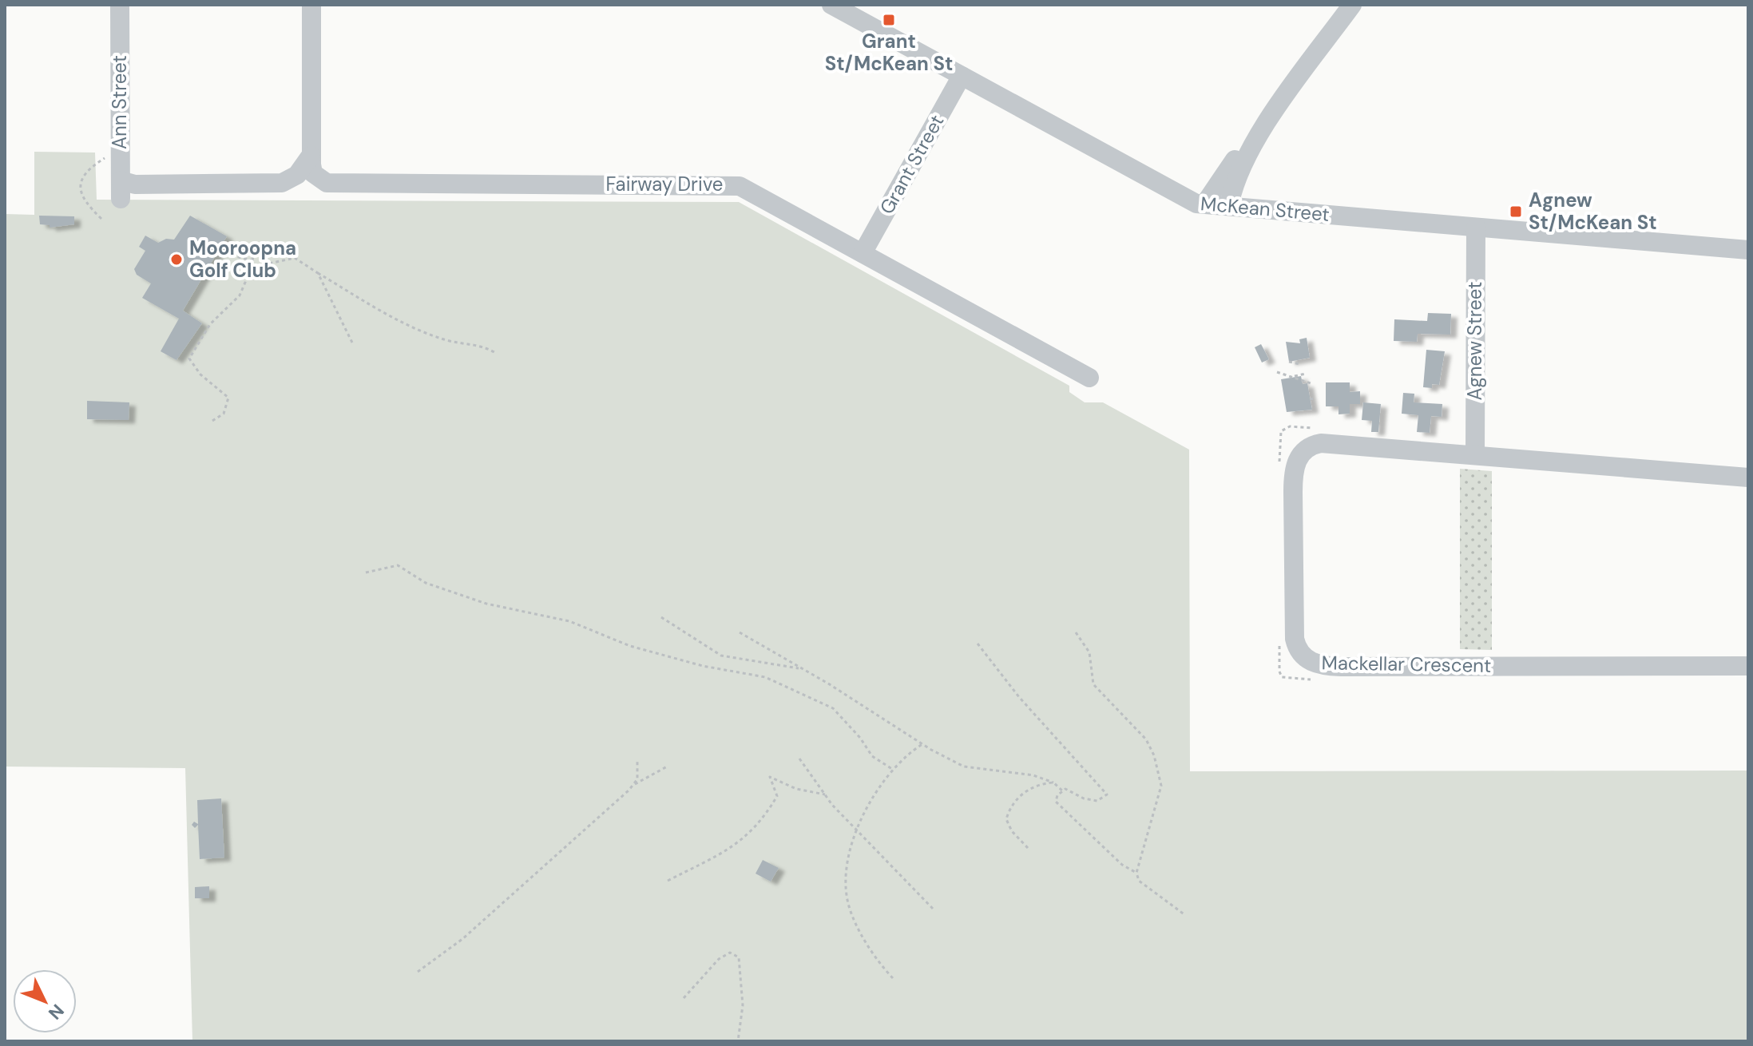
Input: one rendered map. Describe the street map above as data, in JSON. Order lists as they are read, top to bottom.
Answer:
{
  "streets": {
    "street": [
      "Ann Street",
      "Grant Street",
      "Fairway Drive",
      "McKean Street",
      "Agnew Street",
      "Mackellar Crescent"
    ]
  },
  "crossings": [
    ["Ann Street", "Fairway Drive"],
    ["Grant Street", "Fairway Drive"],
    ["Grant Street", "McKean Street"],
    ["McKean Street", "Agnew Street"],
    ["Agnew Street", "Mackellar Crescent"]
  ],
  "places": {
    "transit": ["Grant St/McKean St", "Agnew St/McKean St"],
    "other": ["Mooroopna Golf Club"]
  },
  "north": "bottom right"
}
